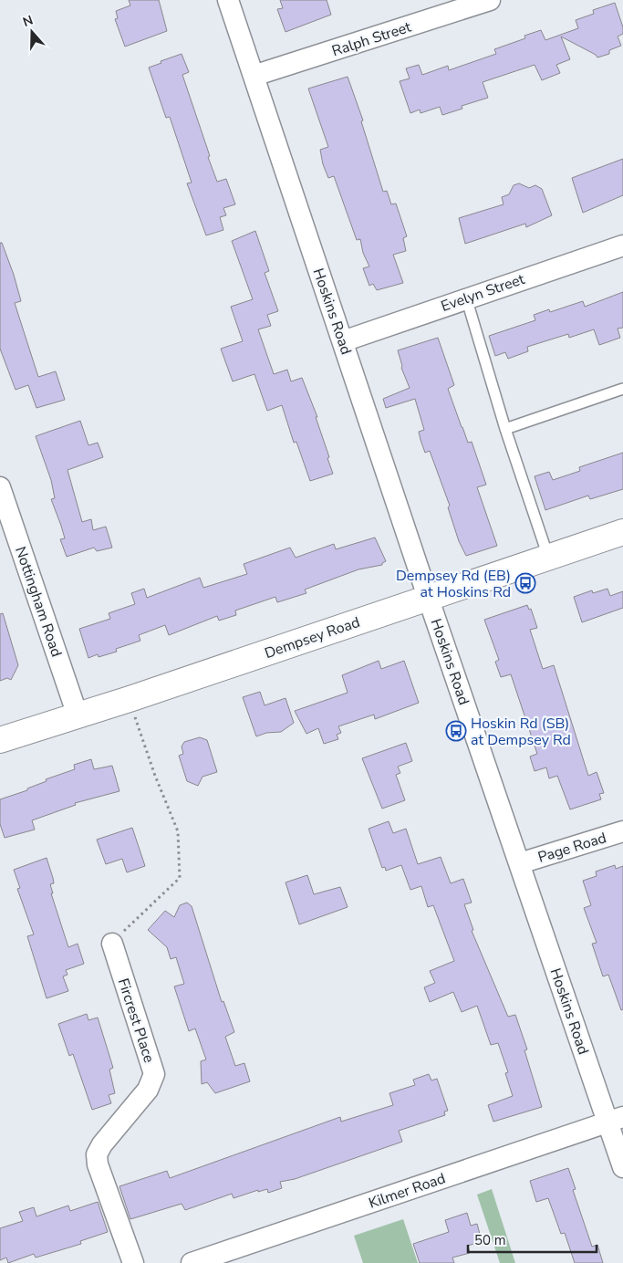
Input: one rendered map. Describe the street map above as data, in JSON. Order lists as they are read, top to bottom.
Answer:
{
  "streets": {
    "street": [
      "Ralph Street",
      "Evelyn Street",
      "Hoskins Road",
      "Nottingham Road",
      "Dempsey Road",
      "Page Road",
      "Fircrest Place",
      "Kilmer Road"
    ]
  },
  "crossings": [
    ["Ralph Street", "Hoskins Road"],
    ["Evelyn Street", "Hoskins Road"],
    ["Hoskins Road", "Dempsey Road"],
    ["Hoskins Road", "Page Road"],
    ["Hoskins Road", "Kilmer Road"],
    ["Nottingham Road", "Dempsey Road"]
  ],
  "places": {
    "bus stop": ["Dempsey Rd (EB) at Hoskins Rd", "Hoskin Rd (SB) at Dempsey Rd"]
  },
  "scale_bar": "50 m",
  "north": "top"
}
